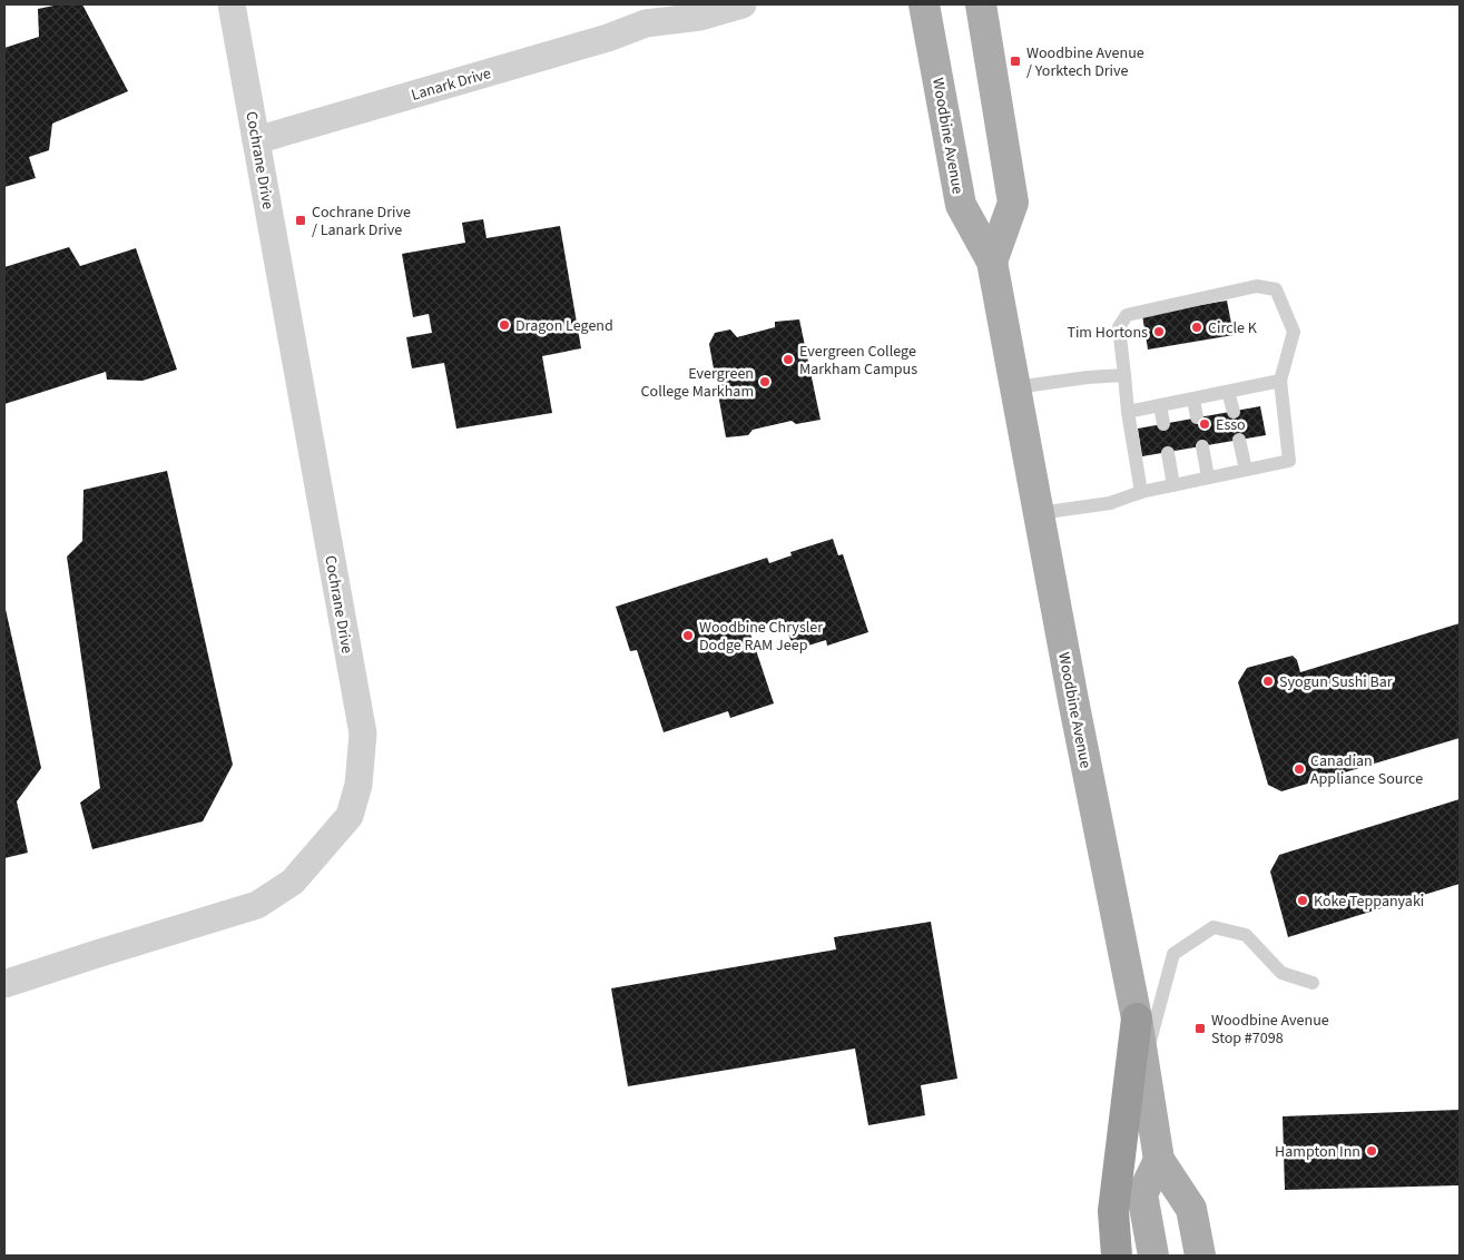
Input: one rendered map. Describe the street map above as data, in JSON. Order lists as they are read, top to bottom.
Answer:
{
  "streets": {
    "main road": ["Woodbine Avenue"],
    "street": ["Lanark Drive", "Cochrane Drive"]
  },
  "crossings": [
    ["Lanark Drive", "Cochrane Drive"]
  ],
  "places": {
    "transit": ["Woodbine Avenue / Yorktech Drive", "Cochrane Drive / Lanark Drive", "Woodbine Avenue Stop #7098"],
    "other": [
      "Dragon Legend",
      "Circle K",
      "Tim Hortons",
      "Evergreen College Markham Campus",
      "Evergreen College Markham",
      "Esso",
      "Woodbine Chrysler Dodge RAM Jeep",
      "Syogun Sushi Bar",
      "Canadian Appliance Source",
      "Koke Teppanyaki",
      "Hampton Inn"
    ]
  }
}
